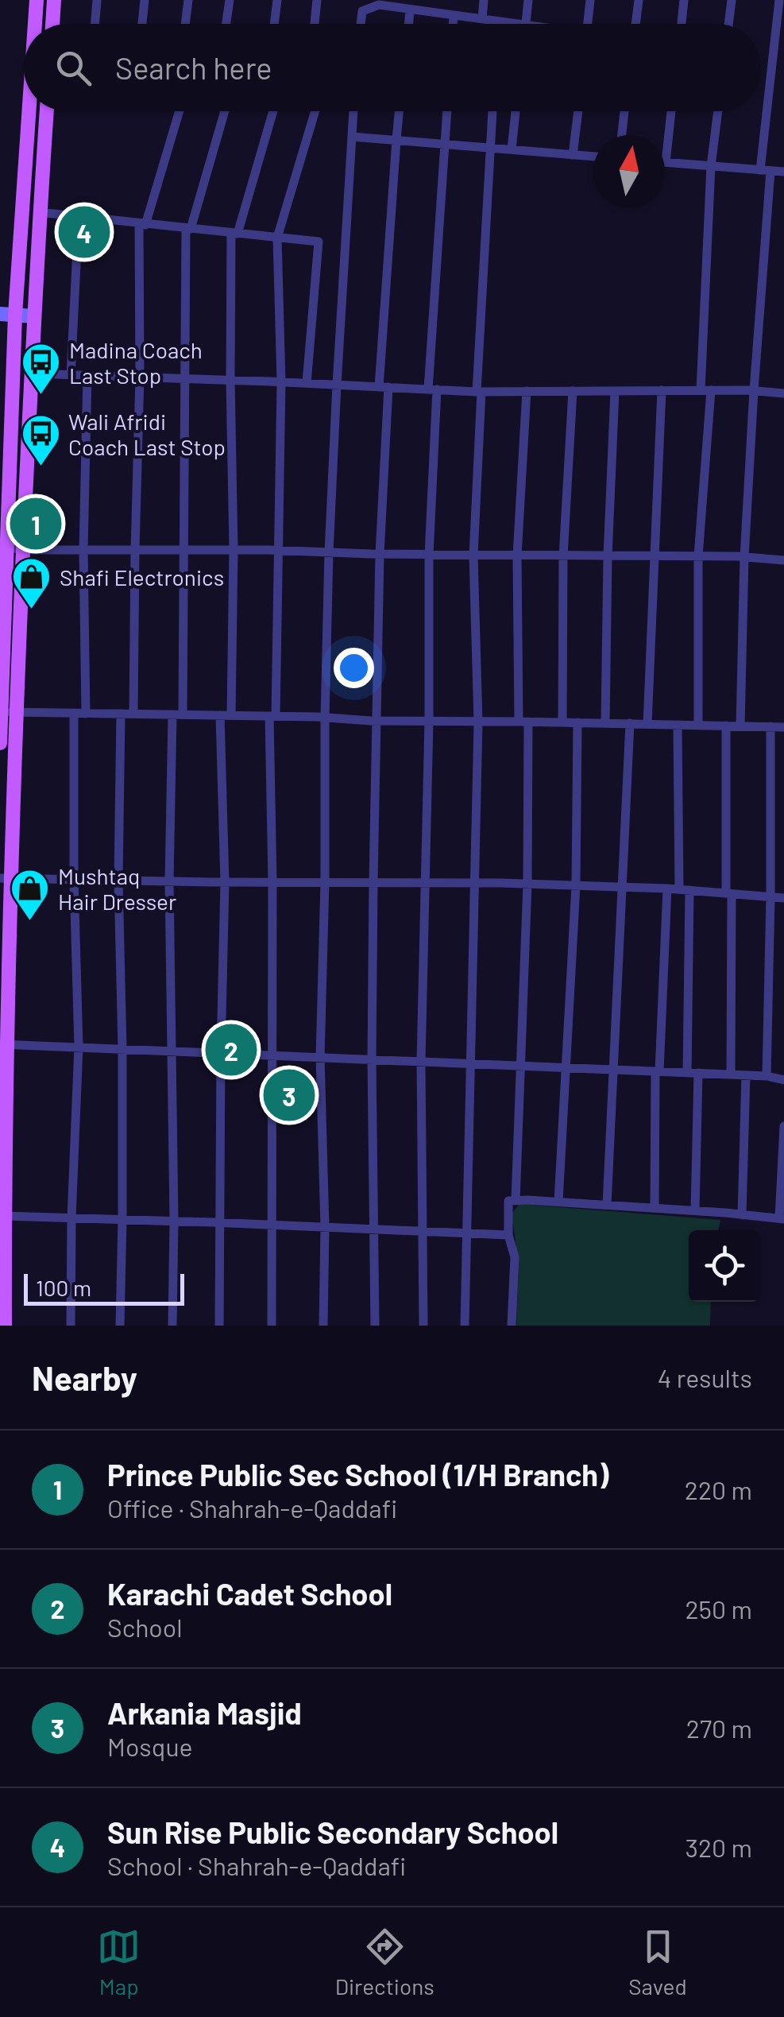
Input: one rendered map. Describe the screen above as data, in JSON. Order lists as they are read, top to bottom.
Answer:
{
  "places": {
    "bus stop": ["Madina Coach Last Stop", "Wali Afridi Coach Last Stop"],
    "shop": ["Shafi Electronics", "Mushtaq Hair Dresser"]
  },
  "scale_bar": "100 m",
  "north": "top",
  "page": {
    "search": "Search here",
    "pins": [
      "4",
      "1",
      "2",
      "3"
    ],
    "scale": "100 m",
    "heading": ["Nearby", "4 results"],
    "list": [
      {
        "mark": "1",
        "name": "Prince Public Sec School (1/H Branch)",
        "note": "Office · Shahrah-e-Qaddafi",
        "value": "220 m"
      },
      {
        "mark": "2",
        "name": "Karachi Cadet School",
        "note": "School",
        "value": "250 m"
      },
      {
        "mark": "3",
        "name": "Arkania Masjid",
        "note": "Mosque",
        "value": "270 m"
      },
      {
        "mark": "4",
        "name": "Sun Rise Public Secondary School",
        "note": "School · Shahrah-e-Qaddafi",
        "value": "320 m"
      }
    ],
    "nav": ["Map", "Directions", "Saved"]
  }
}
